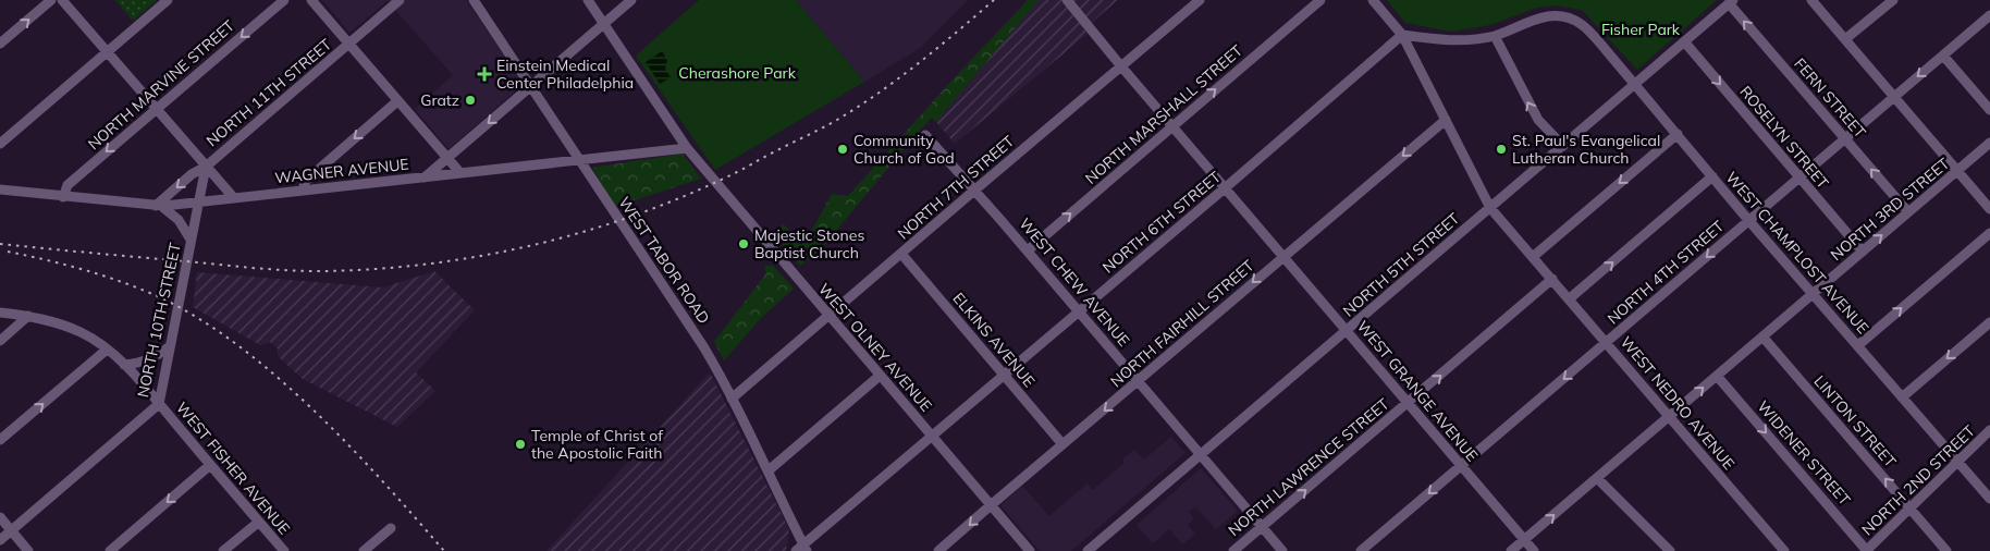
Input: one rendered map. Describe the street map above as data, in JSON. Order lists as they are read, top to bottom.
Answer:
{
  "streets": {
    "street": [
      "NORTH MARVINE STREET",
      "NORTH 11TH STREET",
      "FERN STREET",
      "NORTH MARSHALL STREET",
      "ROSELYN STREET",
      "WAGNER AVENUE",
      "NORTH 7TH STREET",
      "NORTH 3RD STREET",
      "NORTH 6TH STREET",
      "WEST CHAMPLOST AVENUE",
      "WEST TABOR ROAD",
      "NORTH 5TH STREET",
      "NORTH 4TH STREET",
      "WEST CHEW AVENUE",
      "NORTH 10TH STREET",
      "NORTH FAIRHILL STREET",
      "ELKINS AVENUE",
      "WEST OLNEY AVENUE",
      "WEST GRANGE AVENUE",
      "WEST NEDRO AVENUE",
      "LINTON STREET",
      "WIDENER STREET",
      "NORTH LAWRENCE STREET",
      "WEST FISHER AVENUE",
      "NORTH 2ND STREET"
    ]
  },
  "crossings": [
    ["NORTH MARVINE STREET", "WAGNER AVENUE"],
    ["NORTH 11TH STREET", "WAGNER AVENUE"],
    ["NORTH 11TH STREET", "NORTH 10TH STREET"],
    ["FERN STREET", "NORTH 3RD STREET"],
    ["FERN STREET", "NORTH 5TH STREET"],
    ["FERN STREET", "NORTH 4TH STREET"],
    ["NORTH MARSHALL STREET", "WEST CHEW AVENUE"],
    ["NORTH MARSHALL STREET", "WEST GRANGE AVENUE"],
    ["ROSELYN STREET", "NORTH 3RD STREET"],
    ["ROSELYN STREET", "NORTH 5TH STREET"],
    ["ROSELYN STREET", "NORTH 4TH STREET"],
    ["WAGNER AVENUE", "WEST TABOR ROAD"],
    ["WAGNER AVENUE", "NORTH 10TH STREET"],
    ["WAGNER AVENUE", "WEST OLNEY AVENUE"],
    ["NORTH 7TH STREET", "WEST TABOR ROAD"],
    ["NORTH 7TH STREET", "WEST CHEW AVENUE"],
    ["NORTH 7TH STREET", "ELKINS AVENUE"],
    ["NORTH 7TH STREET", "WEST OLNEY AVENUE"],
    ["NORTH 7TH STREET", "WEST GRANGE AVENUE"],
    ["NORTH 3RD STREET", "WEST CHAMPLOST AVENUE"],
    ["NORTH 3RD STREET", "WEST GRANGE AVENUE"],
    ["NORTH 3RD STREET", "WEST NEDRO AVENUE"],
    ["NORTH 3RD STREET", "LINTON STREET"],
    ["NORTH 3RD STREET", "WIDENER STREET"],
    ["NORTH 6TH STREET", "WEST TABOR ROAD"],
    ["NORTH 6TH STREET", "WEST CHEW AVENUE"],
    ["NORTH 6TH STREET", "ELKINS AVENUE"],
    ["NORTH 6TH STREET", "WEST OLNEY AVENUE"],
    ["NORTH 6TH STREET", "WEST GRANGE AVENUE"],
    ["NORTH 6TH STREET", "WEST NEDRO AVENUE"],
    ["WEST CHAMPLOST AVENUE", "NORTH 5TH STREET"],
    ["WEST CHAMPLOST AVENUE", "NORTH 4TH STREET"],
    ["WEST CHAMPLOST AVENUE", "NORTH 2ND STREET"],
    ["NORTH 5TH STREET", "WEST CHEW AVENUE"],
    ["NORTH 5TH STREET", "WEST GRANGE AVENUE"],
    ["NORTH 5TH STREET", "WEST NEDRO AVENUE"],
    ["NORTH 4TH STREET", "WEST GRANGE AVENUE"],
    ["NORTH 4TH STREET", "WEST NEDRO AVENUE"],
    ["WEST CHEW AVENUE", "NORTH FAIRHILL STREET"],
    ["WEST CHEW AVENUE", "NORTH LAWRENCE STREET"],
    ["NORTH 10TH STREET", "WEST FISHER AVENUE"],
    ["NORTH FAIRHILL STREET", "ELKINS AVENUE"],
    ["NORTH FAIRHILL STREET", "WEST OLNEY AVENUE"],
    ["NORTH FAIRHILL STREET", "WEST GRANGE AVENUE"],
    ["NORTH FAIRHILL STREET", "WEST NEDRO AVENUE"],
    ["WEST GRANGE AVENUE", "NORTH LAWRENCE STREET"],
    ["WEST NEDRO AVENUE", "NORTH LAWRENCE STREET"],
    ["LINTON STREET", "NORTH 2ND STREET"],
    ["WIDENER STREET", "NORTH 2ND STREET"]
  ],
  "one_way": [
    "NORTH MARSHALL STREET",
    "ROSELYN STREET",
    "NORTH FAIRHILL STREET",
    "LINTON STREET",
    "WIDENER STREET",
    "NORTH LAWRENCE STREET"
  ],
  "parks": ["Fisher Park", "Cherashore Park"],
  "places": {
    "health": ["Einstein Medical Center Philadelphia"],
    "other": [
      "Gratz",
      "Community Church of God",
      "St. Paul's Evangelical Lutheran Church",
      "Majestic Stones Baptist Church",
      "Temple of Christ of the Apostolic Faith"
    ]
  }
}
